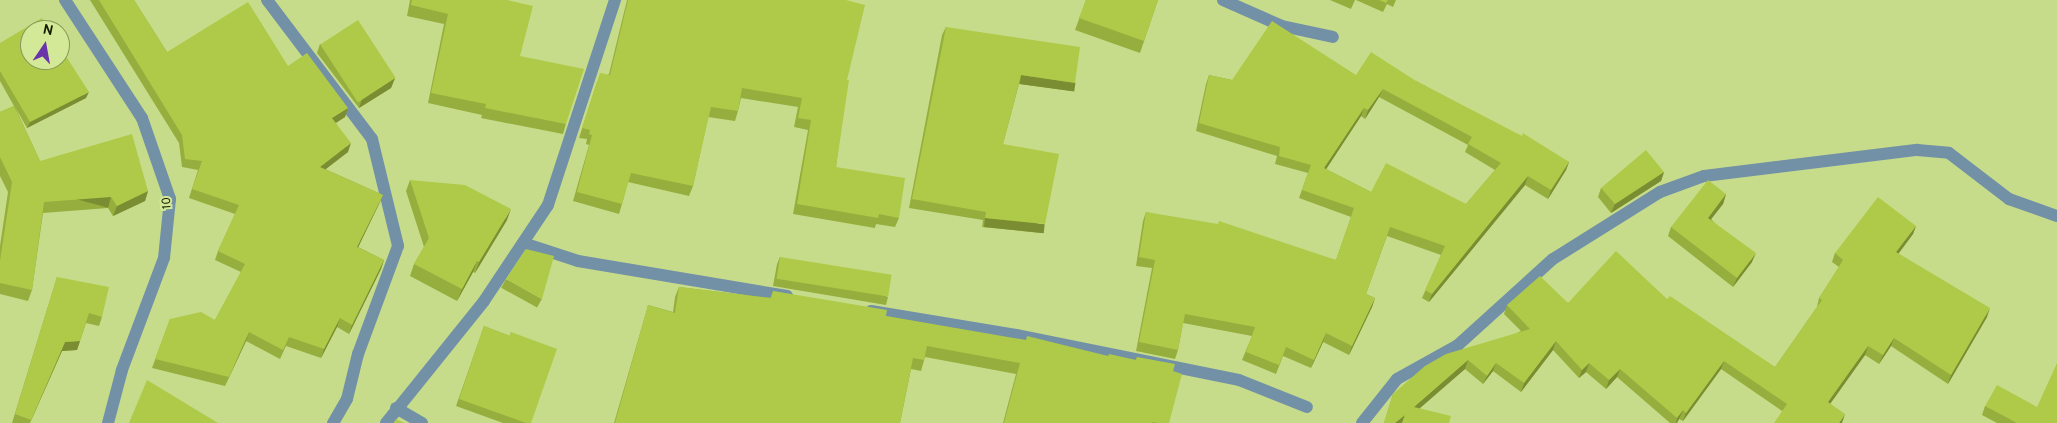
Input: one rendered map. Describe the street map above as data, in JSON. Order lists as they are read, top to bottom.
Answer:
{
  "streets": {
    "street": ["10"]
  },
  "north": "top"
}
